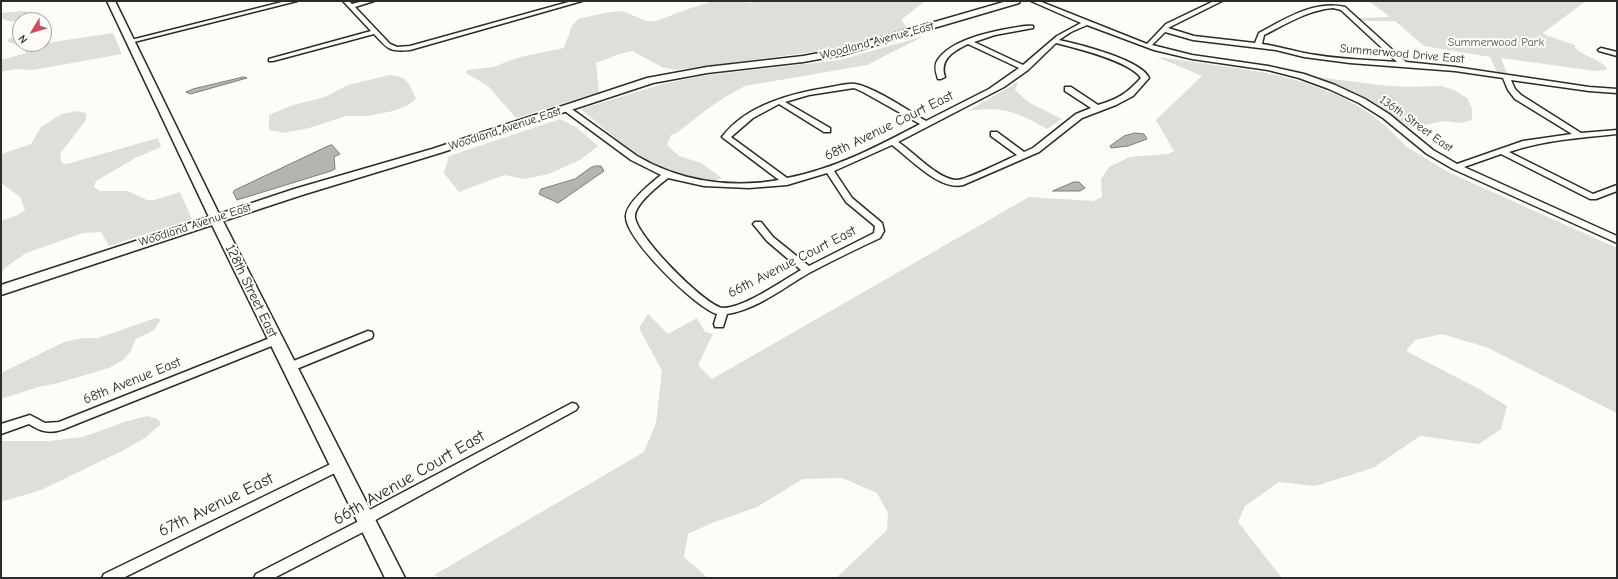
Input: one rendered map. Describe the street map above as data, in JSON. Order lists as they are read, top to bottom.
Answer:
{
  "streets": {
    "street": [
      "Woodland Avenue East",
      "Summerwood Drive East",
      "136th Street East",
      "68th Avenue Court East",
      "66th Avenue Court East",
      "128th Street East",
      "68th Avenue East",
      "67th Avenue East"
    ]
  },
  "crossings": [
    ["Woodland Avenue East", "68th Avenue Court East"],
    ["Woodland Avenue East", "128th Street East"],
    ["136th Street East", "68th Avenue Court East"],
    ["68th Avenue Court East", "66th Avenue Court East"],
    ["66th Avenue Court East", "128th Street East"],
    ["128th Street East", "68th Avenue East"],
    ["128th Street East", "67th Avenue East"]
  ],
  "parks": ["Summerwood Park"],
  "north": "bottom left"
}
